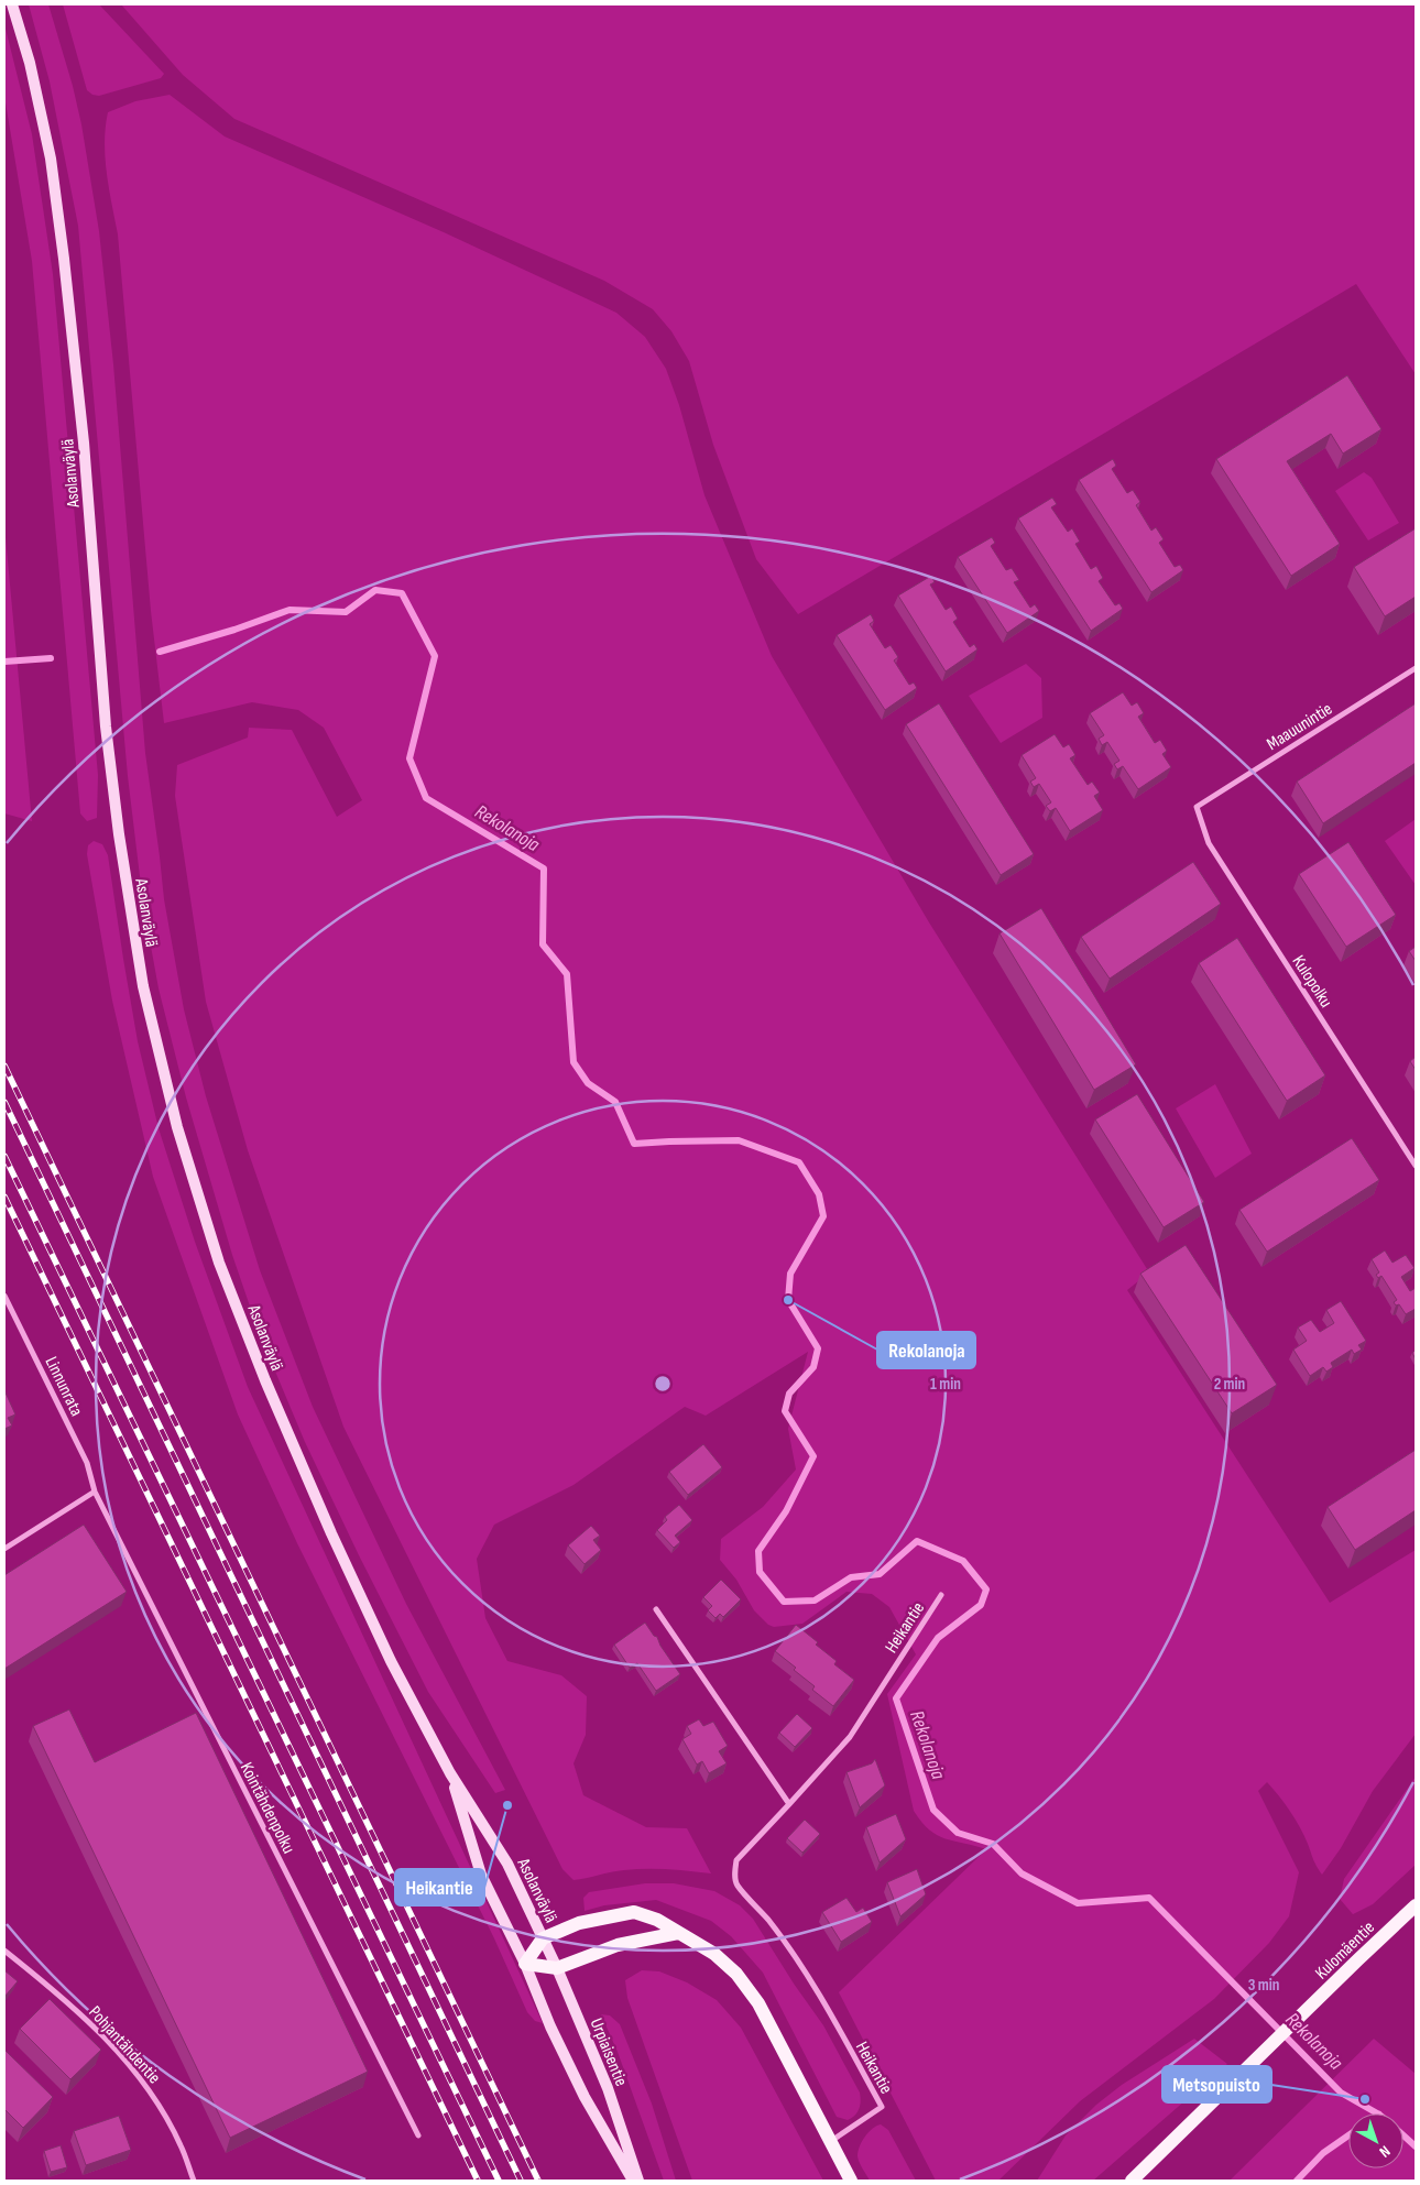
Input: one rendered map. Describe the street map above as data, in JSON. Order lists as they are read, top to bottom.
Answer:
{
  "streets": {
    "main road": ["Asolanväylä", "Kulomäentie", "Urpiaisentie"],
    "street": [
      "Maauunintie",
      "Kulopolku",
      "Linnunrata",
      "Heikantie",
      "Kointähdenpolku",
      "Pohjantähdentie"
    ]
  },
  "crossings": [
    ["Asolanväylä", "Urpiaisentie"],
    ["Maauunintie", "Kulopolku"],
    ["Linnunrata", "Kointähdenpolku"]
  ],
  "water": ["Rekolanoja"],
  "places": ["Rekolanoja", "Heikantie", "Metsopuisto"],
  "north": "bottom right",
  "rings": ["1 min", "2 min", "3 min"]
}
